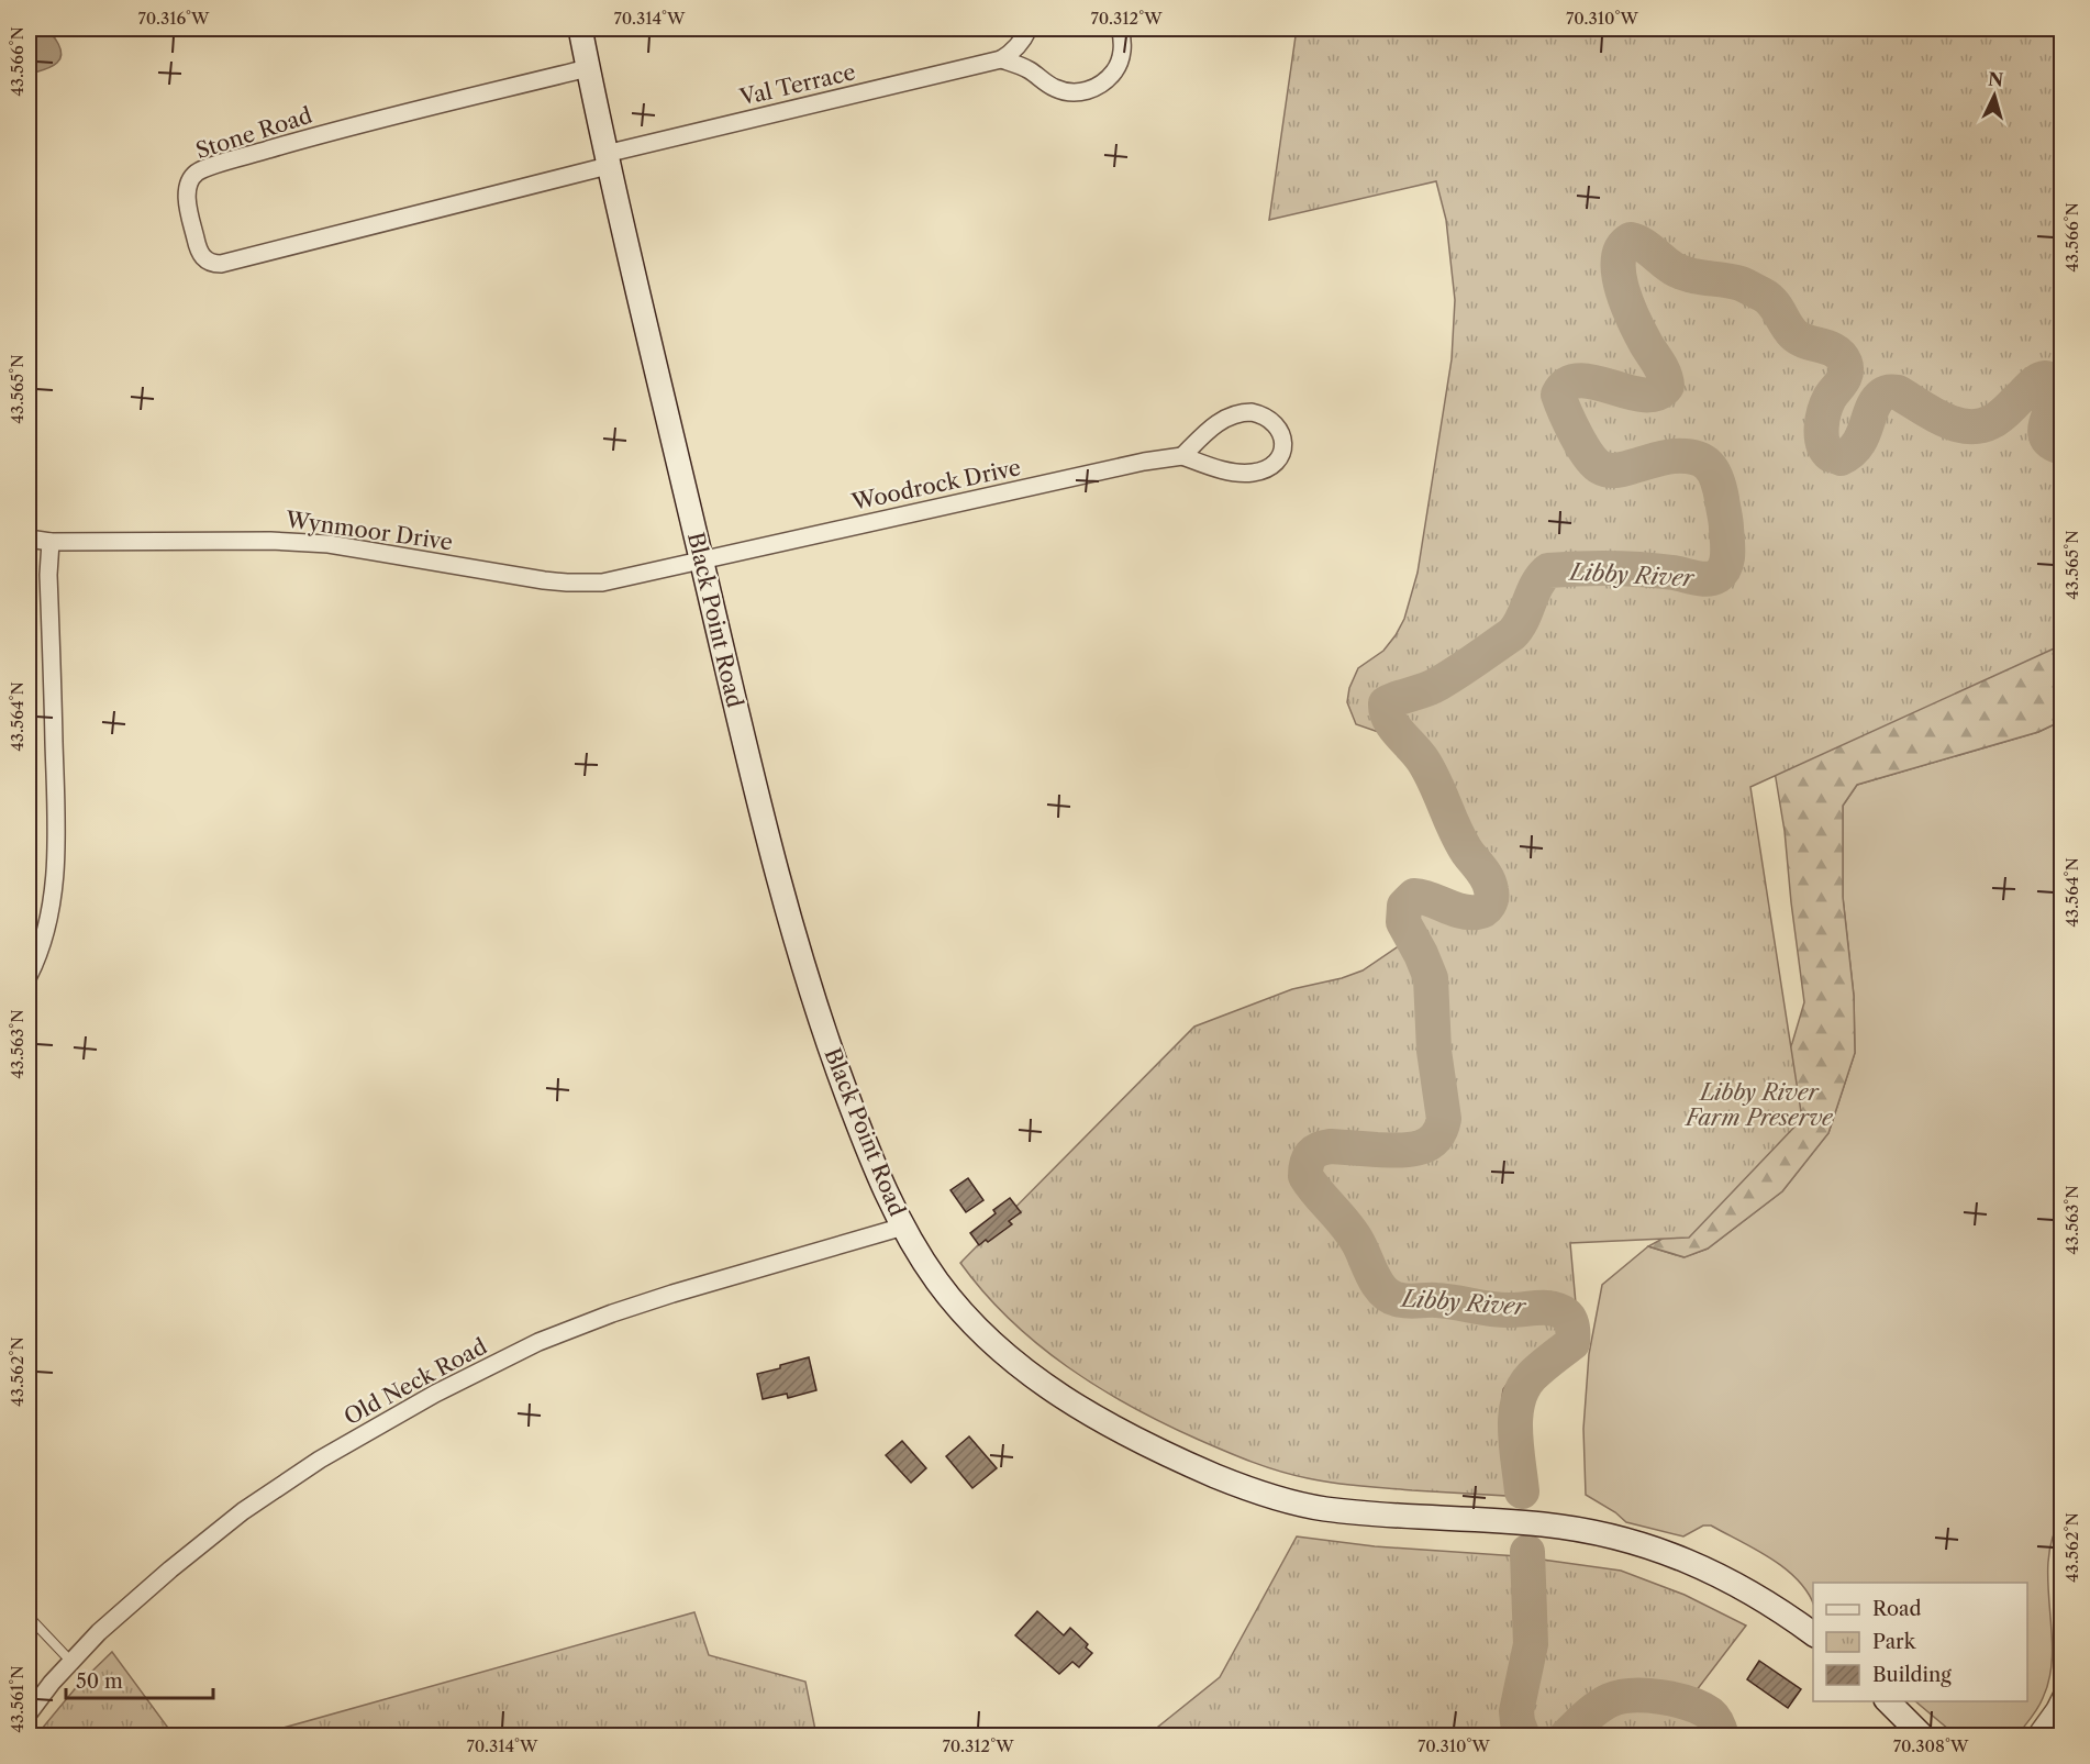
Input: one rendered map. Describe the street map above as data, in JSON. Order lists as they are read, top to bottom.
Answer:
{
  "streets": {
    "main road": ["Black Point Road"],
    "street": [
      "Val Terrace",
      "Stone Road",
      "Woodrock Drive",
      "Wynmoor Drive",
      "Old Neck Road"
    ]
  },
  "crossings": [
    ["Val Terrace", "Stone Road"],
    ["Val Terrace", "Black Point Road"],
    ["Stone Road", "Black Point Road"],
    ["Woodrock Drive", "Wynmoor Drive"],
    ["Woodrock Drive", "Black Point Road"],
    ["Wynmoor Drive", "Black Point Road"],
    ["Black Point Road", "Old Neck Road"]
  ],
  "water": ["Libby River"],
  "parks": ["Libby River Farm Preserve"],
  "legend": ["Road", "Park", "Building"],
  "scale_bar": "50 m",
  "north": "top",
  "coordinates": [
    "70.316°W",
    "70.314°W",
    "70.312°W",
    "70.310°W",
    "43.566°N",
    "43.565°N",
    "43.564°N",
    "43.563°N",
    "43.562°N",
    "43.561°N",
    "70.308°W"
  ]
}
